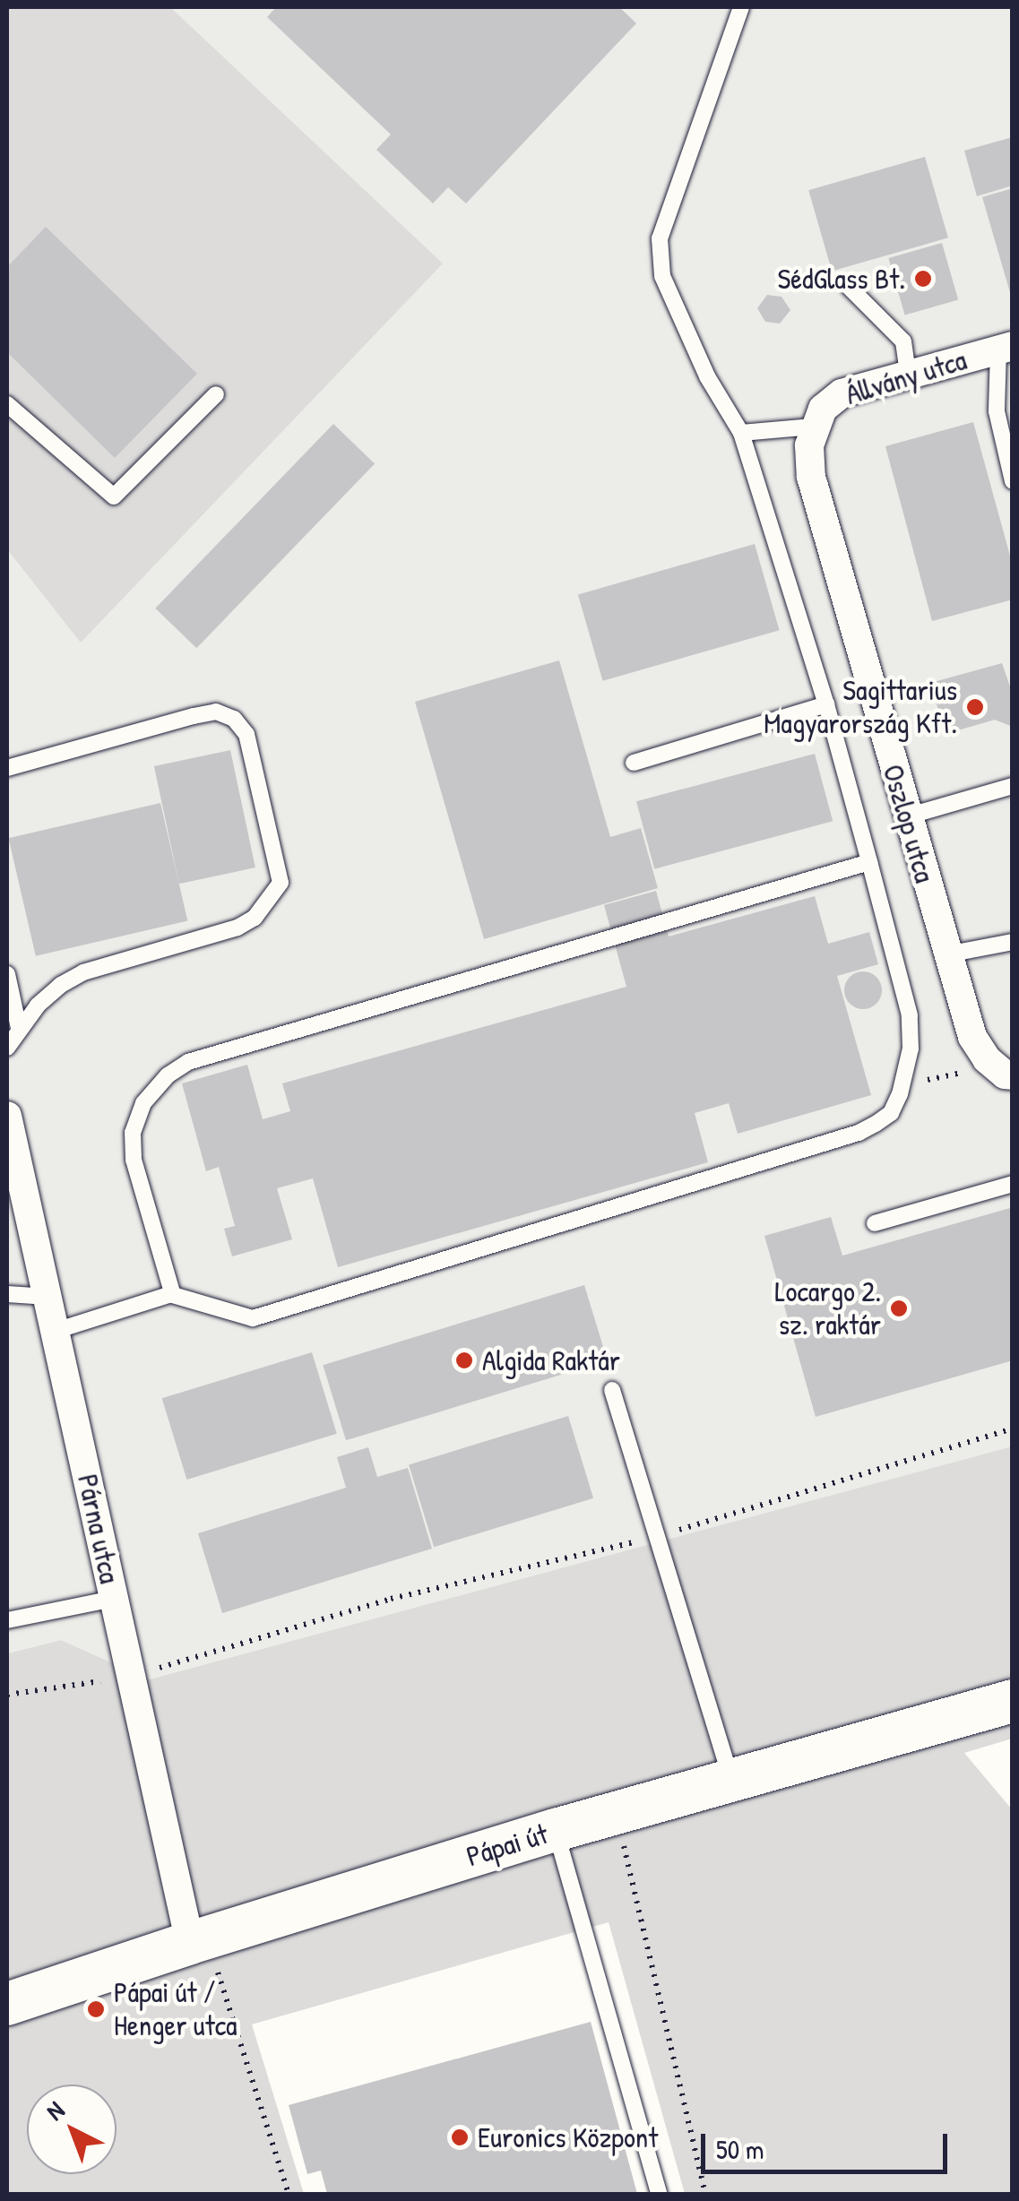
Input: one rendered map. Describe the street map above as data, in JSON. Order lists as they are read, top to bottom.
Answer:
{
  "streets": {
    "main road": ["Pápai út"],
    "street": ["Állvány utca", "Oszlop utca", "Párna utca"]
  },
  "crossings": [
    ["Állvány utca", "Oszlop utca"],
    ["Párna utca", "Pápai út"]
  ],
  "places": [
    "SédGlass Bt.",
    "Sagittarius Magyarország Kft.",
    "Locargo 2. sz. raktár",
    "Algida Raktár",
    "Pápai út / Henger utca",
    "Euronics Központ"
  ],
  "scale_bar": "50 m",
  "north": "top left"
}
